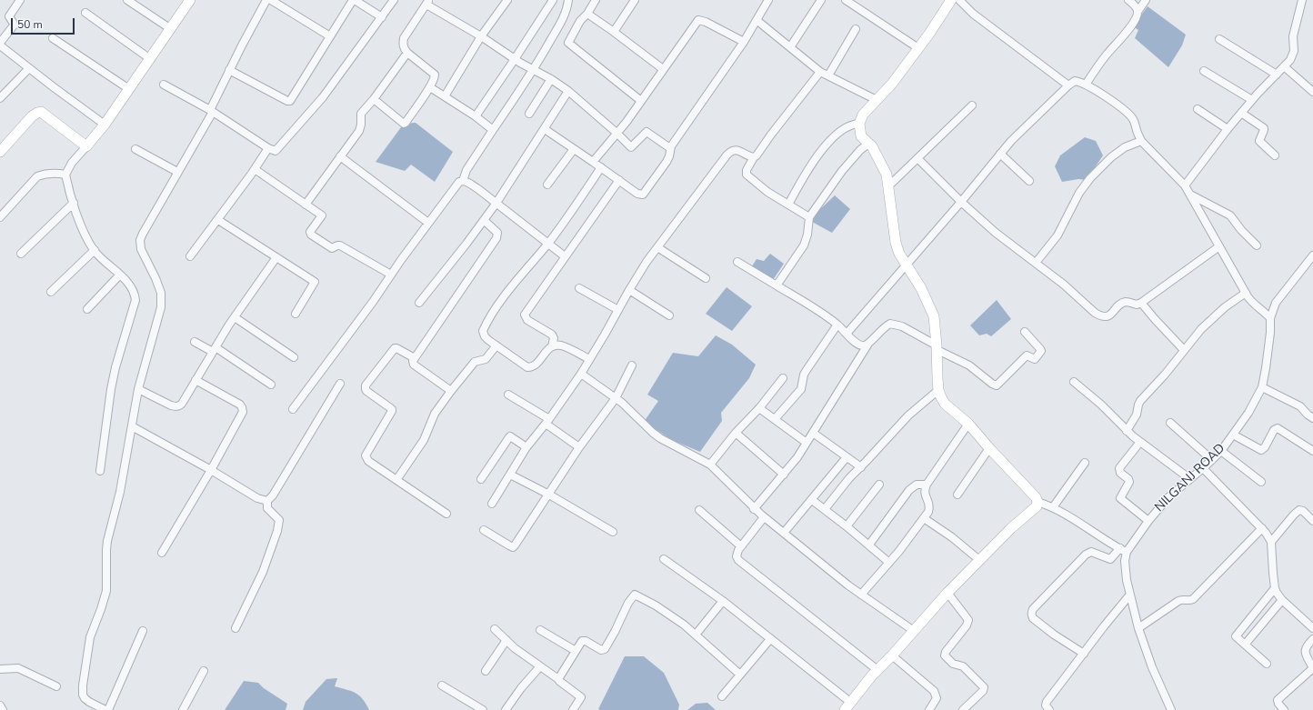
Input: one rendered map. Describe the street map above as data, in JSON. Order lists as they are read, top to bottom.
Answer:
{
  "streets": {
    "street": ["NILGANJ ROAD"]
  },
  "scale_bar": "50 m"
}
